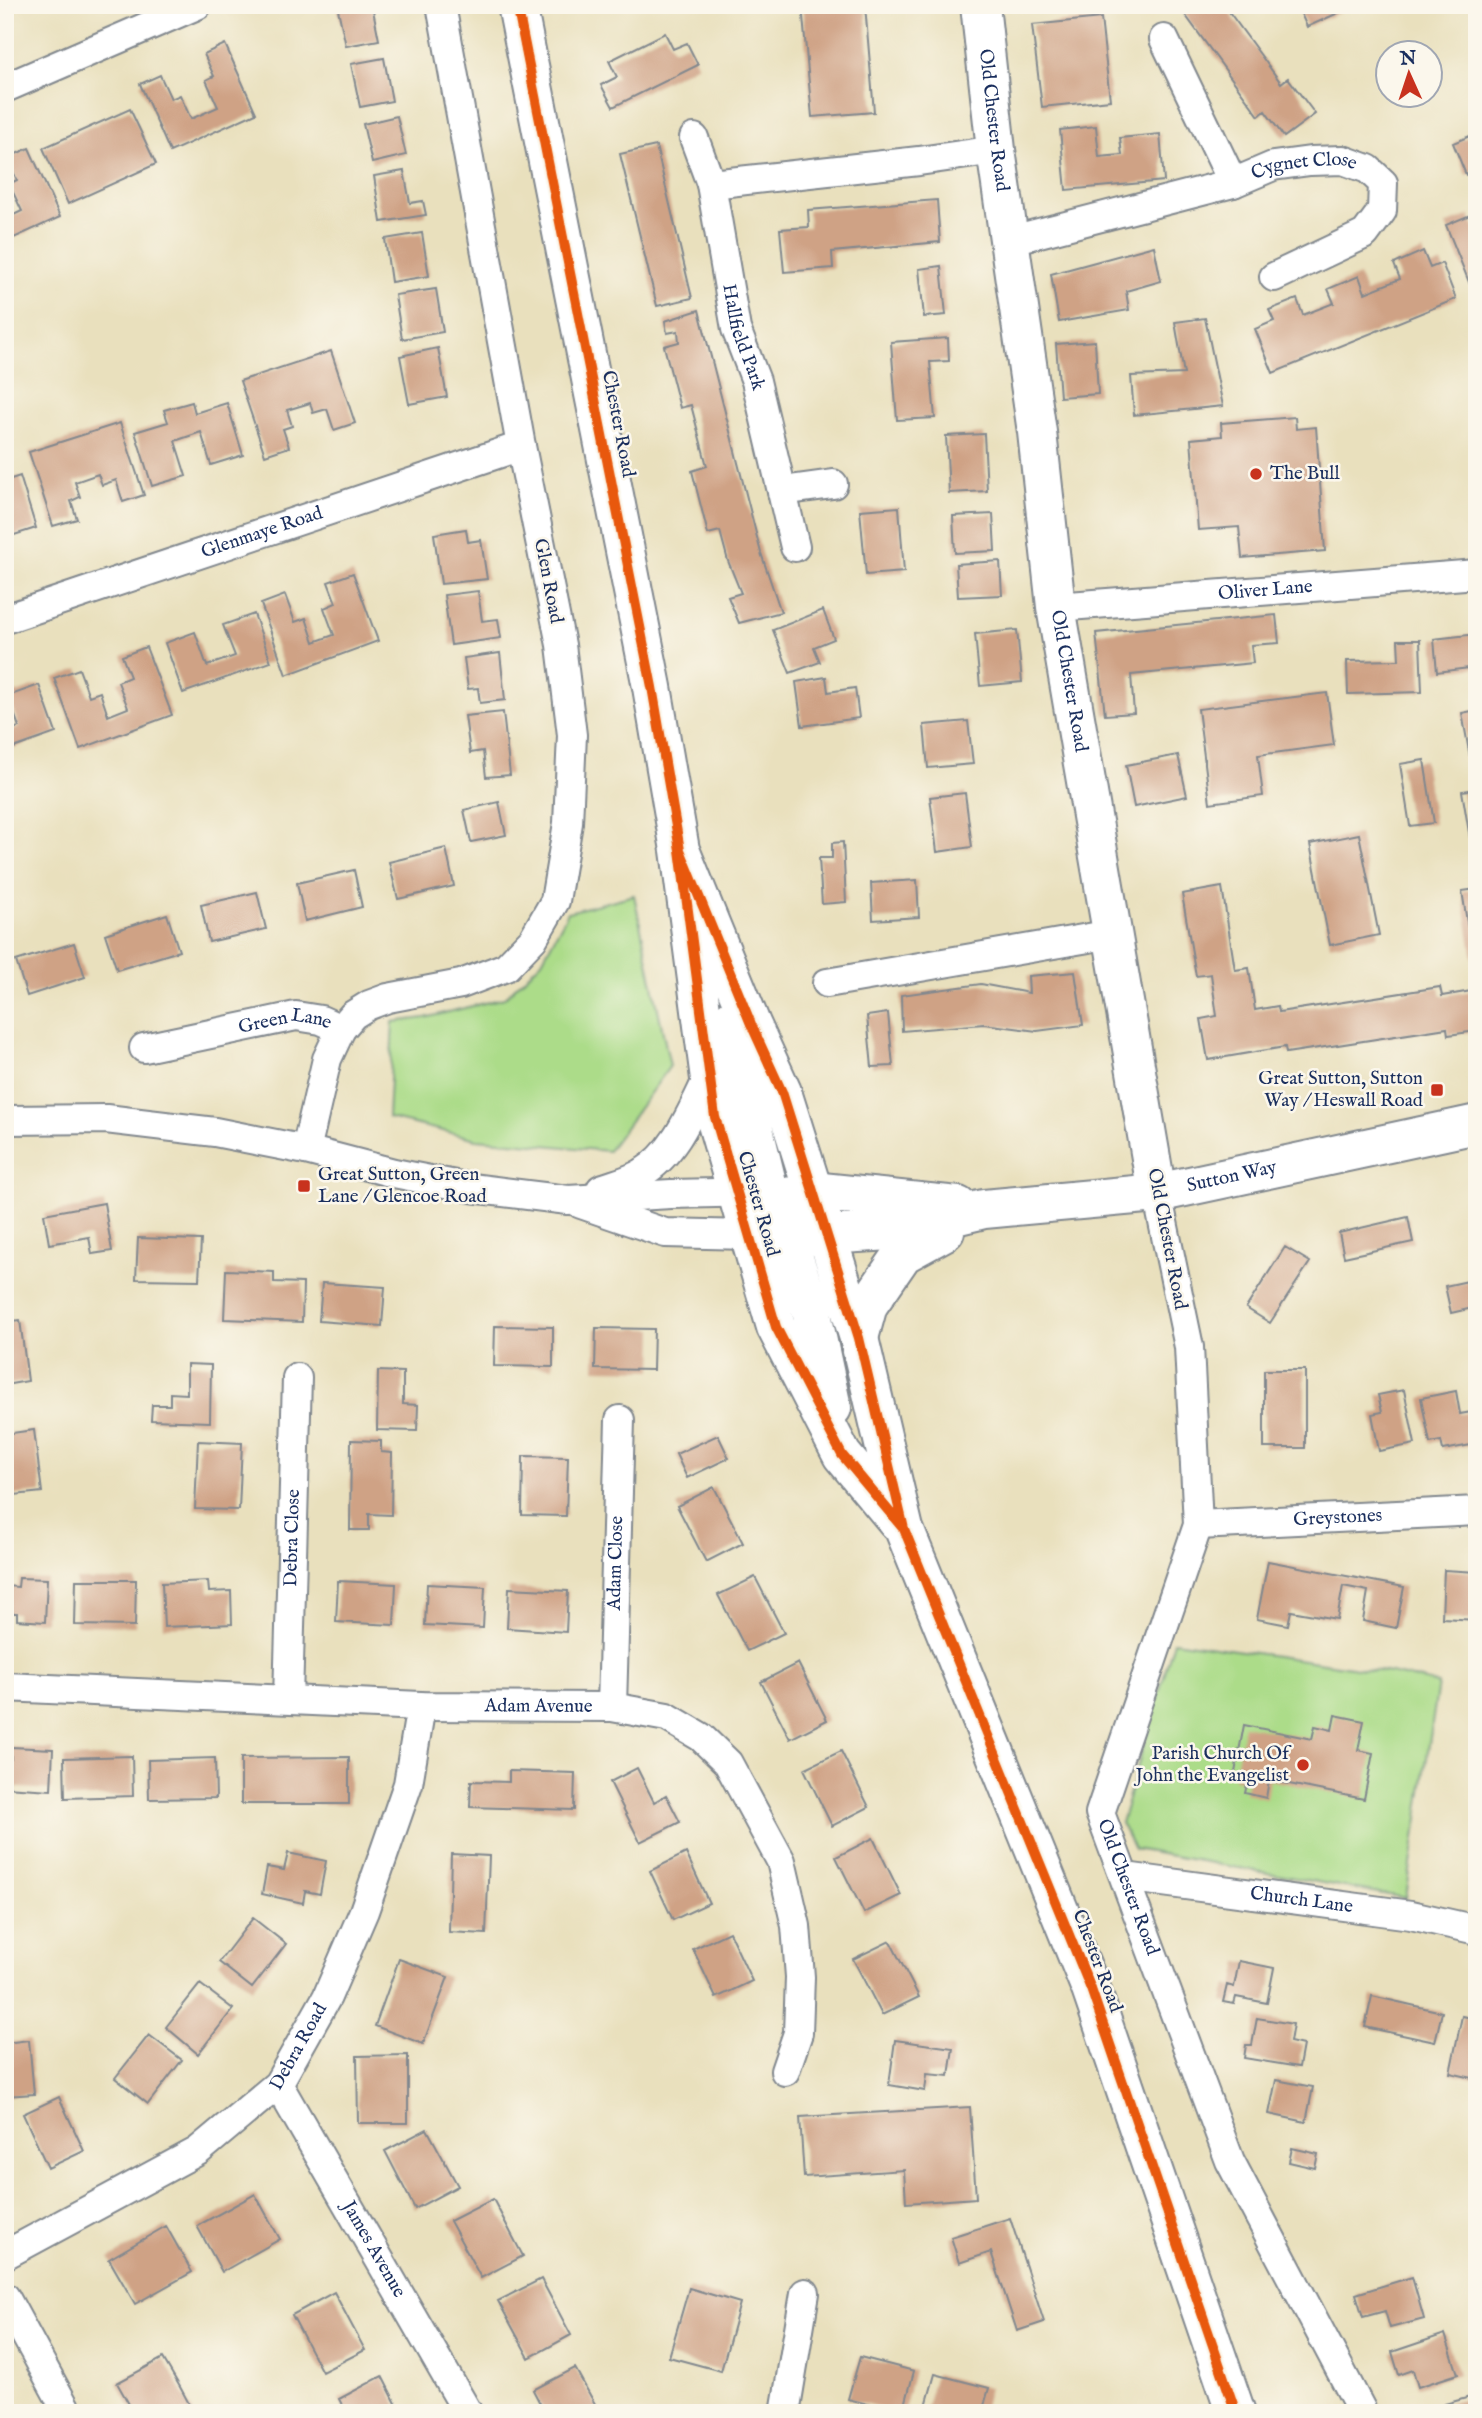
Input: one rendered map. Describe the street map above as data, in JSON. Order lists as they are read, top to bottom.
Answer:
{
  "streets": {
    "main road": ["Old Chester Road", "Chester Road", "Sutton Way"],
    "street": [
      "Cygnet Close",
      "Hallfield Park",
      "Glenmaye Road",
      "Glen Road",
      "Oliver Lane",
      "Green Lane",
      "Greystones",
      "Debra Close",
      "Adam Close",
      "Adam Avenue",
      "Church Lane",
      "Debra Road",
      "James Avenue"
    ]
  },
  "crossings": [
    ["Old Chester Road", "Cygnet Close"],
    ["Old Chester Road", "Oliver Lane"],
    ["Old Chester Road", "Sutton Way"],
    ["Old Chester Road", "Greystones"],
    ["Old Chester Road", "Church Lane"],
    ["Chester Road", "Sutton Way"],
    ["Glenmaye Road", "Glen Road"],
    ["Glen Road", "Green Lane"],
    ["Debra Close", "Adam Avenue"],
    ["Adam Close", "Adam Avenue"],
    ["Adam Avenue", "Debra Road"],
    ["Debra Road", "James Avenue"]
  ],
  "places": {
    "other": ["The Bull", "Parish Church Of John the Evangelist"],
    "transit": ["Great Sutton, Sutton Way / Heswall Road", "Great Sutton, Green Lane / Glencoe Road"]
  },
  "north": "top"
}
